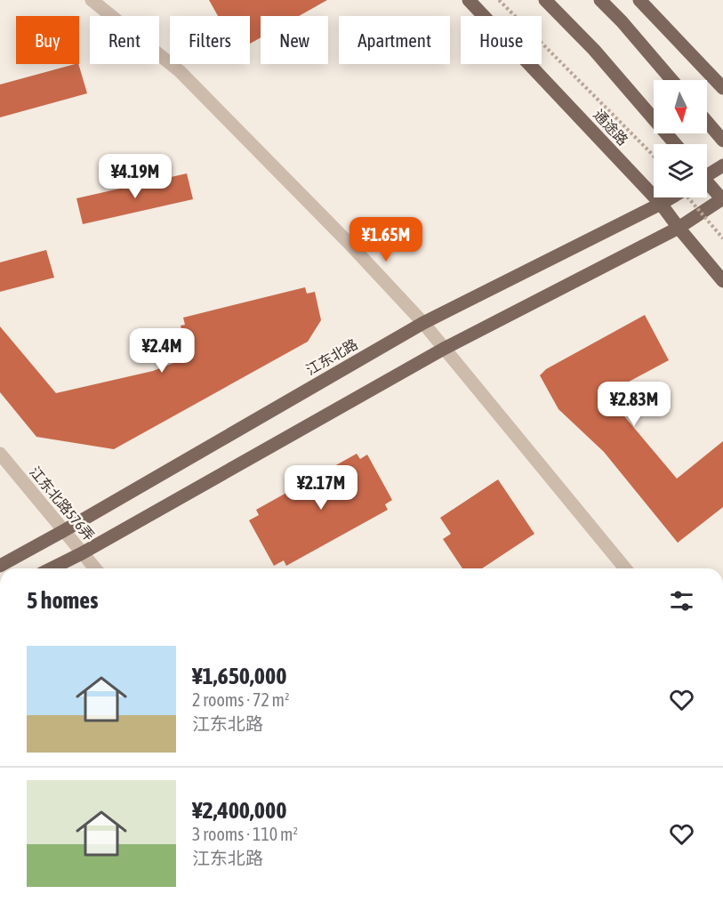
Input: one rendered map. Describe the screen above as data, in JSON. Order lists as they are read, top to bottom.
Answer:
{
  "streets": {
    "main road": ["通途路", "江东北路"],
    "street": ["江东北路576弄"]
  },
  "crossings": [
    ["通途路", "江东北路"],
    ["江东北路", "江东北路576弄"]
  ],
  "north": "bottom",
  "page": {
    "chip": [
      "Buy",
      "Rent",
      "Filters",
      "New",
      "Apartment",
      "House"
    ],
    "price": [
      "¥4.19M",
      "¥1.65M",
      "¥2.4M",
      "¥2.83M",
      "¥2.17M"
    ],
    "heading": "5 homes",
    "list": [
      {
        "name": "¥1,650,000",
        "note": "2 rooms · 72 m² · 江东北路"
      },
      {
        "name": "¥2,400,000",
        "note": "3 rooms · 110 m² · 江东北路"
      }
    ]
  }
}
